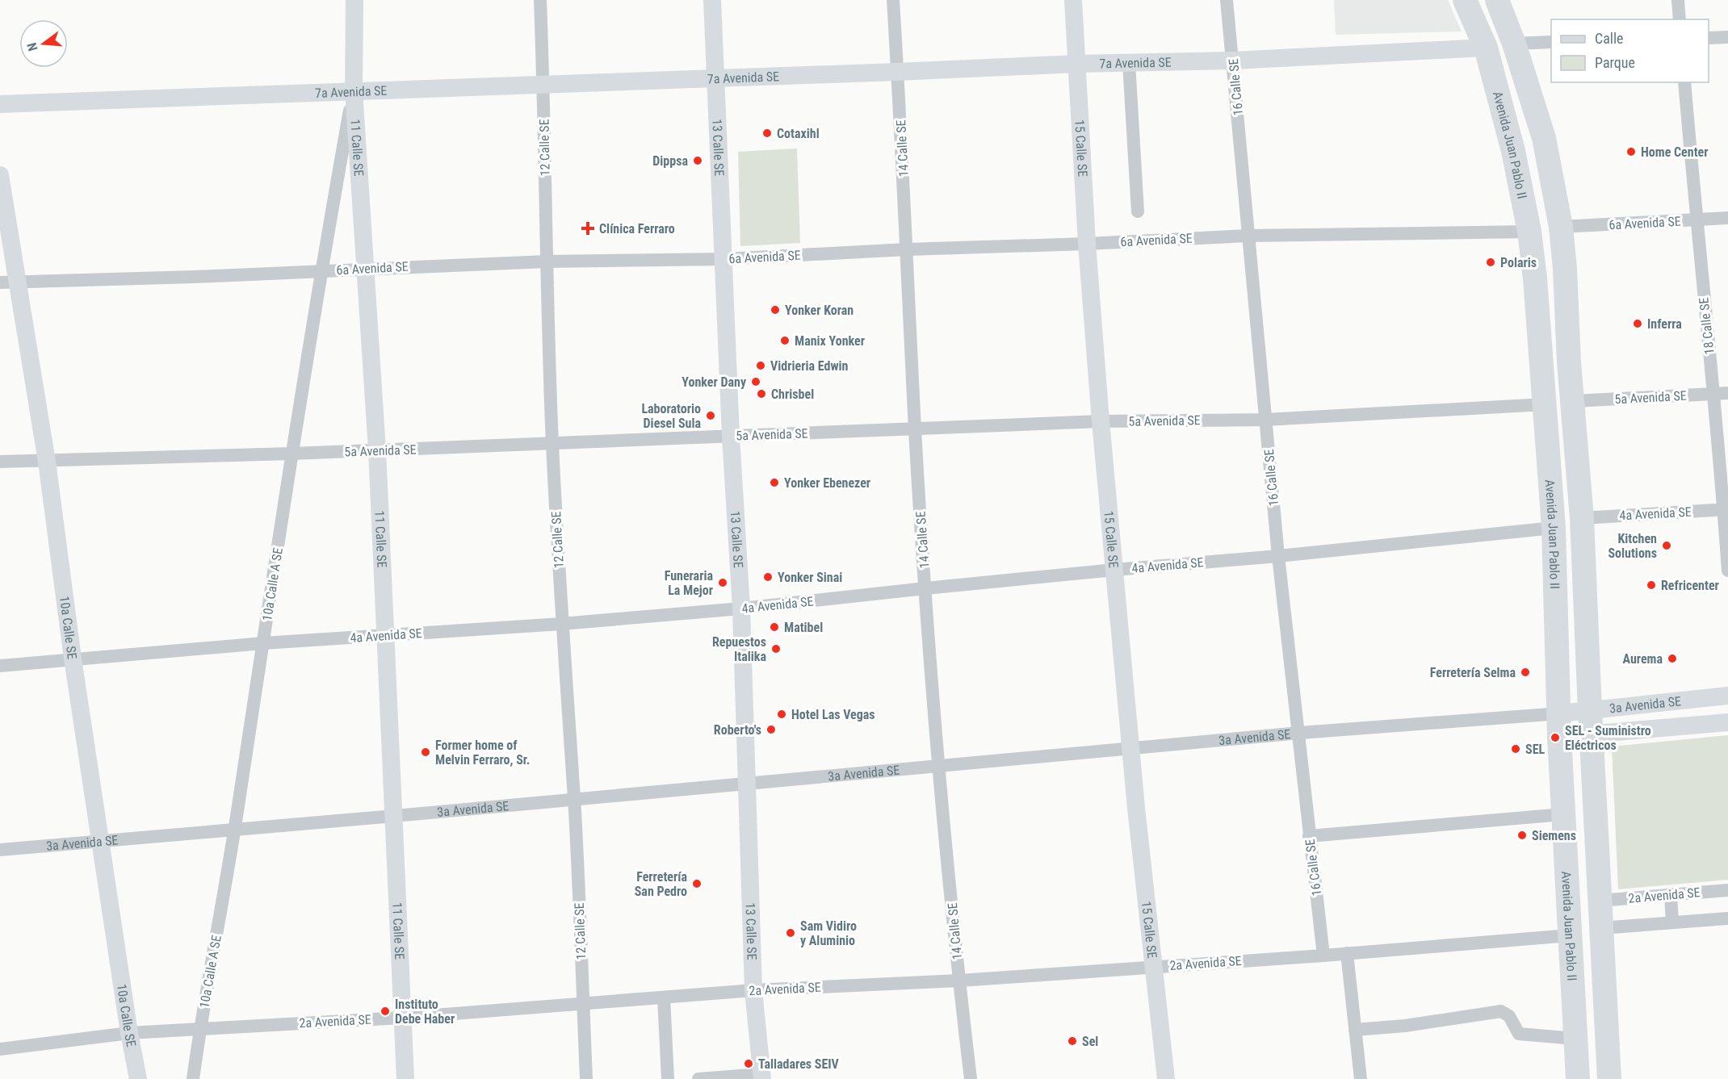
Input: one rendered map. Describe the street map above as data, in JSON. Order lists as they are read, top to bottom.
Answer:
{
  "streets": {
    "highway": ["Avenida Juan Pablo II"],
    "street": [
      "7a Avenida SE",
      "16 Calle SE",
      "11 Calle SE",
      "12 Calle SE",
      "13 Calle SE",
      "14 Calle SE",
      "15 Calle SE",
      "6a Avenida SE",
      "18 Calle SE",
      "5a Avenida SE",
      "4a Avenida SE",
      "10a Calle A SE",
      "10a Calle SE",
      "3a Avenida SE",
      "2a Avenida SE"
    ]
  },
  "crossings": [
    ["7a Avenida SE", "16 Calle SE"],
    ["7a Avenida SE", "Avenida Juan Pablo II"],
    ["7a Avenida SE", "11 Calle SE"],
    ["7a Avenida SE", "12 Calle SE"],
    ["7a Avenida SE", "13 Calle SE"],
    ["7a Avenida SE", "14 Calle SE"],
    ["7a Avenida SE", "15 Calle SE"],
    ["7a Avenida SE", "10a Calle A SE"],
    ["16 Calle SE", "6a Avenida SE"],
    ["16 Calle SE", "5a Avenida SE"],
    ["16 Calle SE", "4a Avenida SE"],
    ["16 Calle SE", "3a Avenida SE"],
    ["16 Calle SE", "2a Avenida SE"],
    ["Avenida Juan Pablo II", "6a Avenida SE"],
    ["Avenida Juan Pablo II", "5a Avenida SE"],
    ["Avenida Juan Pablo II", "4a Avenida SE"],
    ["Avenida Juan Pablo II", "3a Avenida SE"],
    ["Avenida Juan Pablo II", "2a Avenida SE"],
    ["11 Calle SE", "6a Avenida SE"],
    ["11 Calle SE", "5a Avenida SE"],
    ["11 Calle SE", "4a Avenida SE"],
    ["11 Calle SE", "10a Calle A SE"],
    ["11 Calle SE", "3a Avenida SE"],
    ["11 Calle SE", "2a Avenida SE"],
    ["12 Calle SE", "6a Avenida SE"],
    ["12 Calle SE", "5a Avenida SE"],
    ["12 Calle SE", "4a Avenida SE"],
    ["12 Calle SE", "3a Avenida SE"],
    ["12 Calle SE", "2a Avenida SE"],
    ["13 Calle SE", "6a Avenida SE"],
    ["13 Calle SE", "5a Avenida SE"],
    ["13 Calle SE", "4a Avenida SE"],
    ["13 Calle SE", "3a Avenida SE"],
    ["13 Calle SE", "2a Avenida SE"],
    ["14 Calle SE", "6a Avenida SE"],
    ["14 Calle SE", "5a Avenida SE"],
    ["14 Calle SE", "4a Avenida SE"],
    ["14 Calle SE", "3a Avenida SE"],
    ["14 Calle SE", "2a Avenida SE"],
    ["15 Calle SE", "6a Avenida SE"],
    ["15 Calle SE", "5a Avenida SE"],
    ["15 Calle SE", "4a Avenida SE"],
    ["15 Calle SE", "3a Avenida SE"],
    ["15 Calle SE", "2a Avenida SE"],
    ["6a Avenida SE", "18 Calle SE"],
    ["6a Avenida SE", "10a Calle A SE"],
    ["6a Avenida SE", "10a Calle SE"],
    ["18 Calle SE", "5a Avenida SE"],
    ["18 Calle SE", "4a Avenida SE"],
    ["5a Avenida SE", "10a Calle A SE"],
    ["5a Avenida SE", "10a Calle SE"],
    ["4a Avenida SE", "10a Calle A SE"],
    ["4a Avenida SE", "10a Calle SE"],
    ["10a Calle A SE", "3a Avenida SE"],
    ["10a Calle A SE", "2a Avenida SE"],
    ["10a Calle SE", "3a Avenida SE"],
    ["10a Calle SE", "2a Avenida SE"]
  ],
  "places": {
    "other": [
      "Cotaxihl",
      "Home Center",
      "Dippsa",
      "Polaris",
      "Yonker Koran",
      "Inferra",
      "Manix Yonker",
      "Vidrieria Edwin",
      "Yonker Dany",
      "Chrisbel",
      "Laboratorio Diesel Sula",
      "Yonker Ebenezer",
      "Kitchen Solutions",
      "Yonker Sinai",
      "Funeraria La Mejor",
      "Refricenter",
      "Matibel",
      "Repuestos Italika",
      "Aurema",
      "Ferretería Selma",
      "Hotel Las Vegas",
      "Roberto's",
      "SEL - Suministro Eléctricos",
      "SEL",
      "Former home of Melvin Ferraro, Sr.",
      "Siemens",
      "Ferretería San Pedro",
      "Sam Vidiro y Aluminio",
      "Instituto Debe Haber",
      "Sel",
      "Talladares SEIV"
    ],
    "health": ["Clínica Ferraro"]
  },
  "legend": ["Calle", "Parque"],
  "north": "left"
}
